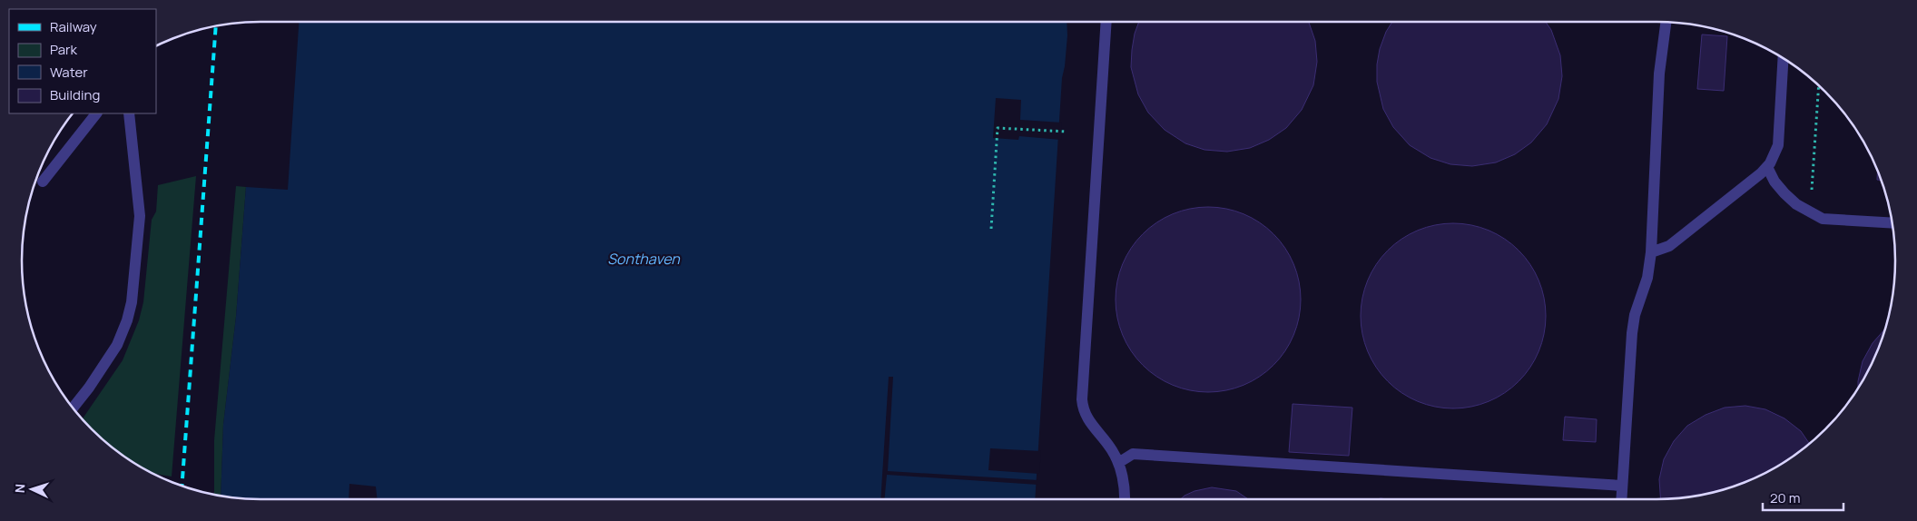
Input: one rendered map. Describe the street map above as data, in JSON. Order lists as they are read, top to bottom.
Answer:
{
  "water": ["Sonthaven"],
  "legend": [
    "Railway",
    "Park",
    "Water",
    "Building"
  ],
  "scale_bar": "20 m",
  "north": "left"
}
